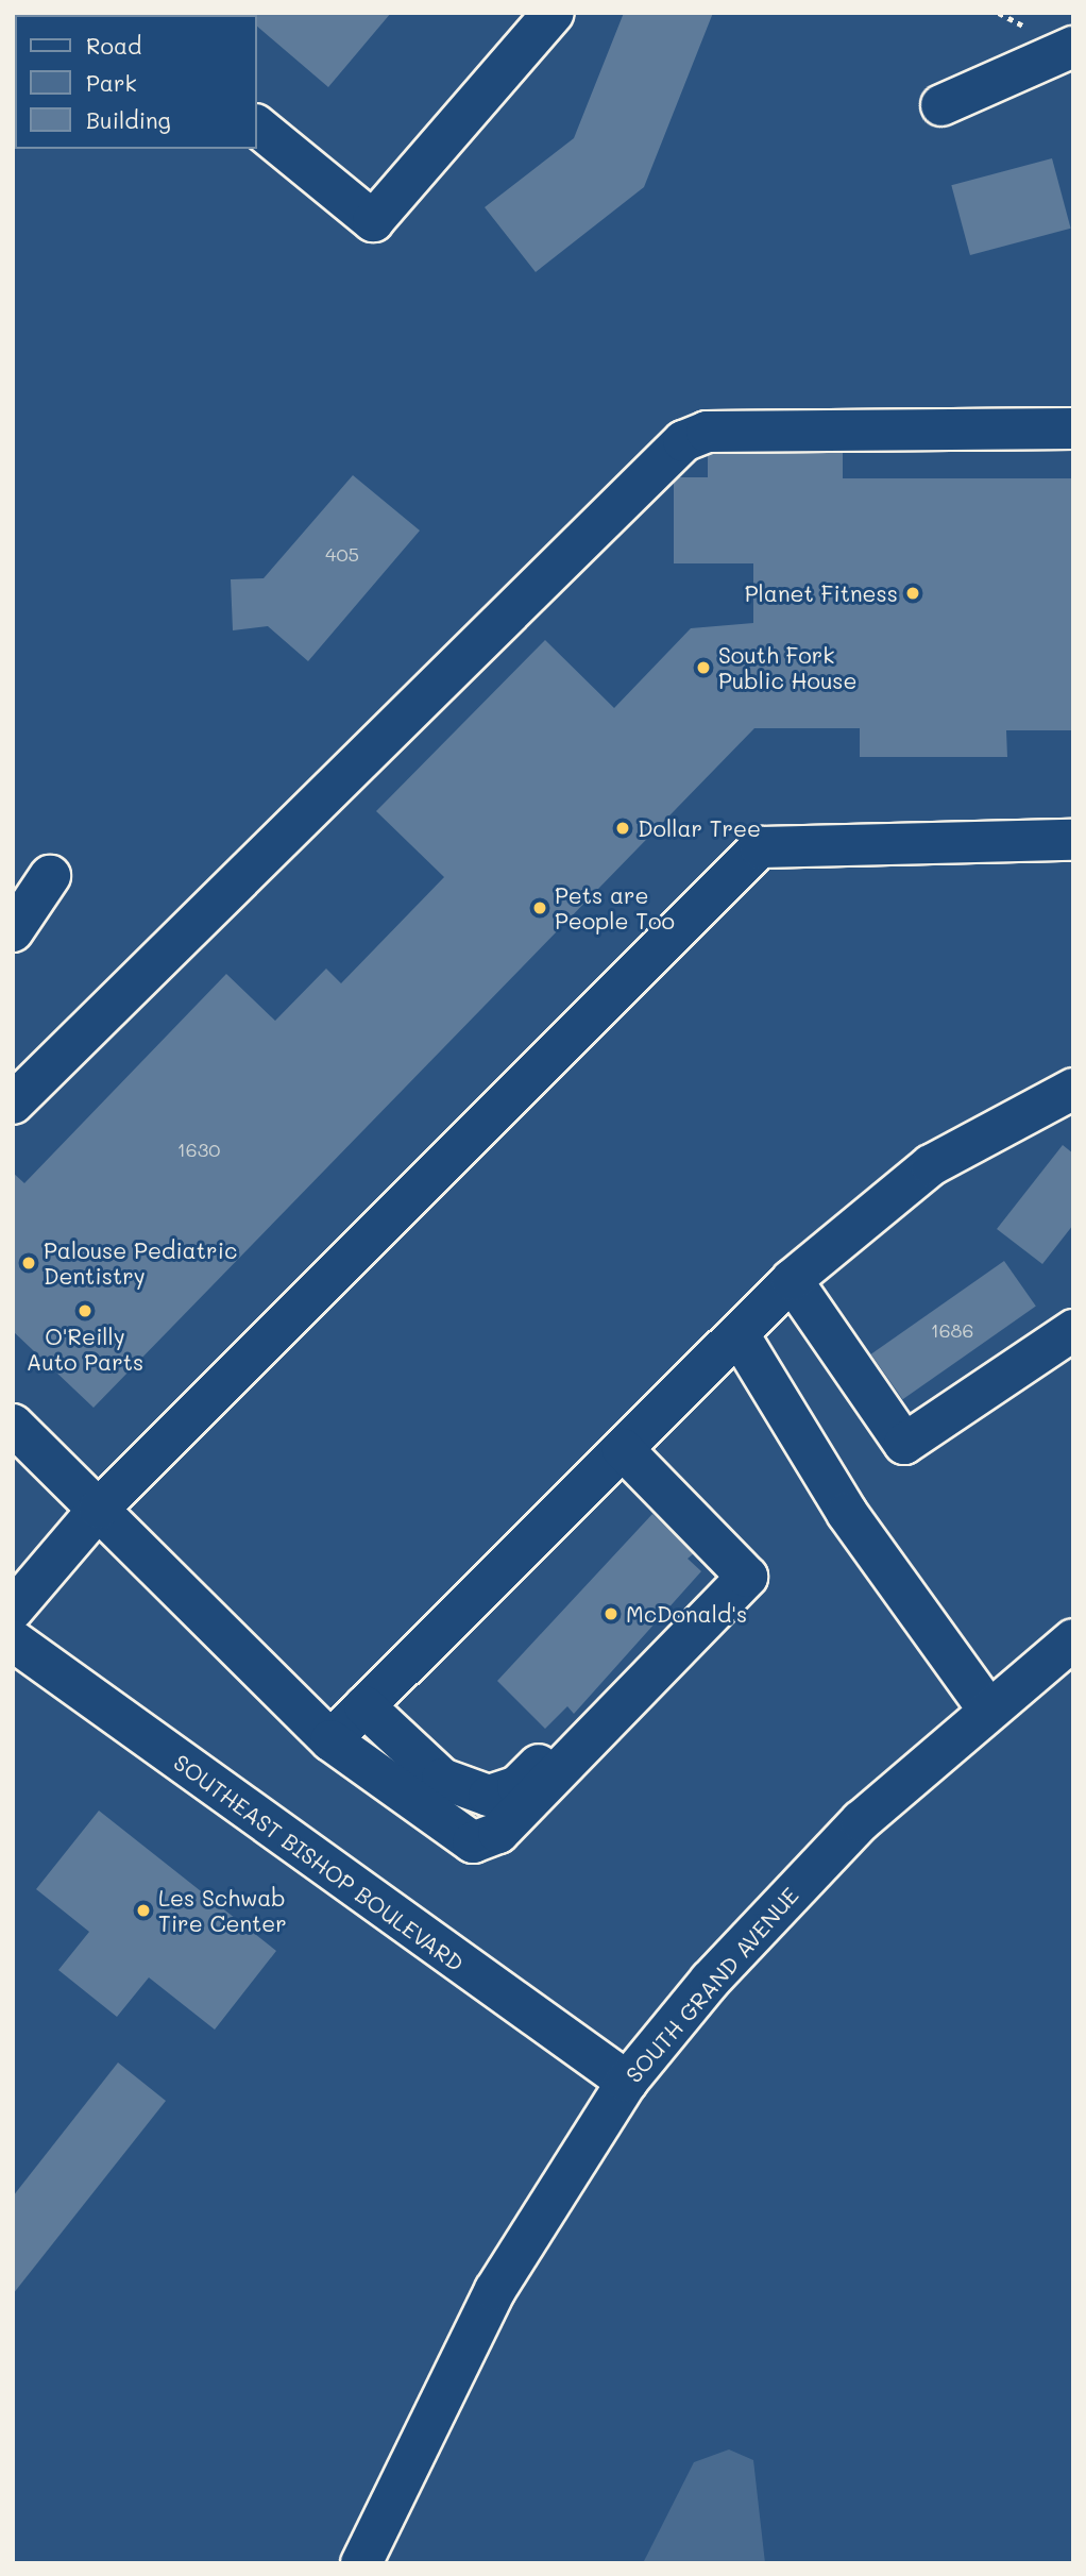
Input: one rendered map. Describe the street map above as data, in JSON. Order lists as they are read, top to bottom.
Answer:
{
  "streets": {
    "main road": ["SOUTHEAST BISHOP BOULEVARD", "SOUTH GRAND AVENUE"]
  },
  "crossings": [
    ["SOUTHEAST BISHOP BOULEVARD", "SOUTH GRAND AVENUE"]
  ],
  "places": [
    "Planet Fitness",
    "South Fork Public House",
    "Dollar Tree",
    "Pets are People Too",
    "Palouse Pediatric Dentistry",
    "O'Reilly Auto Parts",
    "McDonald's",
    "Les Schwab Tire Center"
  ],
  "house_numbers": ["405", "1630", "1686"],
  "legend": ["Road", "Park", "Building"]
}
